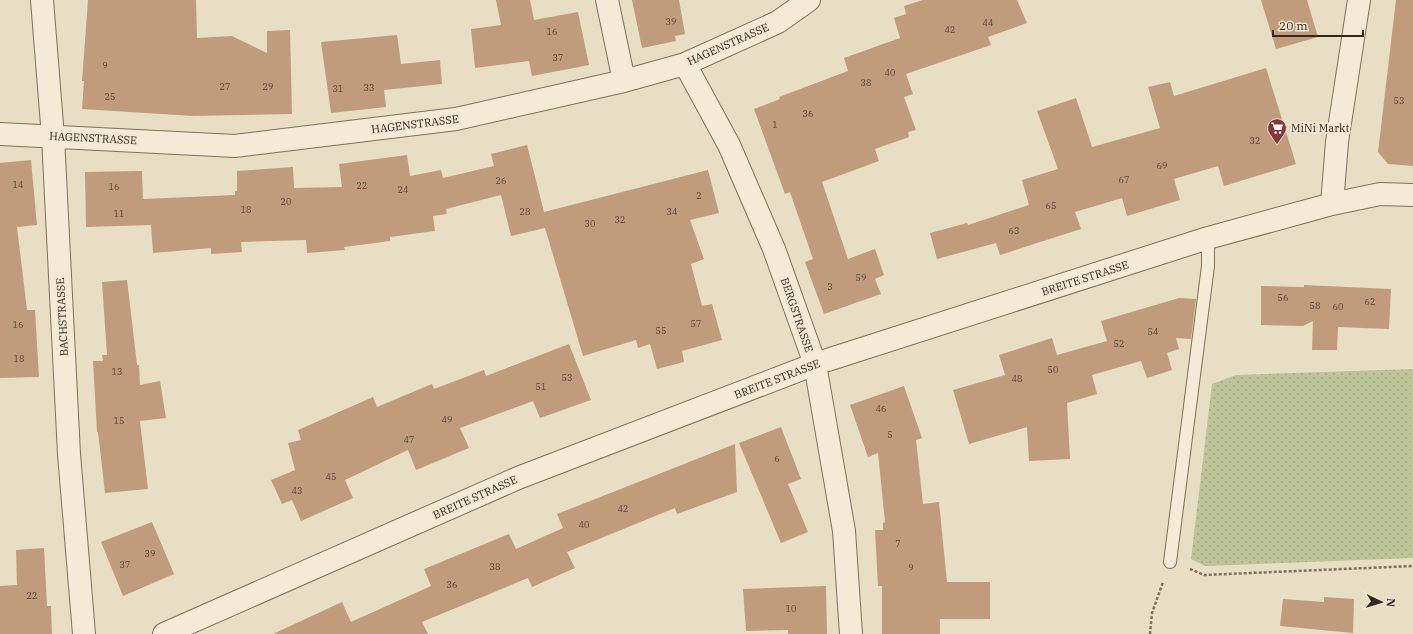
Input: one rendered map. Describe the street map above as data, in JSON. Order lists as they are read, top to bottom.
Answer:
{
  "streets": {
    "street": [
      "HAGENSTRASSE",
      "BREITE STRASSE",
      "BERGSTRASSE",
      "BACHSTRASSE"
    ]
  },
  "crossings": [
    ["HAGENSTRASSE", "BERGSTRASSE"],
    ["HAGENSTRASSE", "BACHSTRASSE"],
    ["BREITE STRASSE", "BERGSTRASSE"]
  ],
  "places": {
    "supermarket": ["MiNi Markt"]
  },
  "house_numbers": [
    "39",
    "44",
    "42",
    "16",
    "37",
    "9",
    "40",
    "38",
    "27",
    "29",
    "33",
    "31",
    "25",
    "53",
    "36",
    "1",
    "32",
    "69",
    "67",
    "26",
    "14",
    "22",
    "16",
    "24",
    "2",
    "20",
    "65",
    "18",
    "28",
    "34",
    "11",
    "32",
    "30",
    "63",
    "59",
    "3",
    "56",
    "62",
    "58",
    "60",
    "57",
    "16",
    "55",
    "54",
    "52",
    "18",
    "50",
    "13",
    "53",
    "48",
    "51",
    "46",
    "49",
    "15",
    "5",
    "47",
    "6",
    "45",
    "43",
    "42",
    "40",
    "7",
    "39",
    "37",
    "38",
    "9",
    "36",
    "22",
    "10"
  ],
  "scale_bar": "20 m",
  "north": "right"
}
